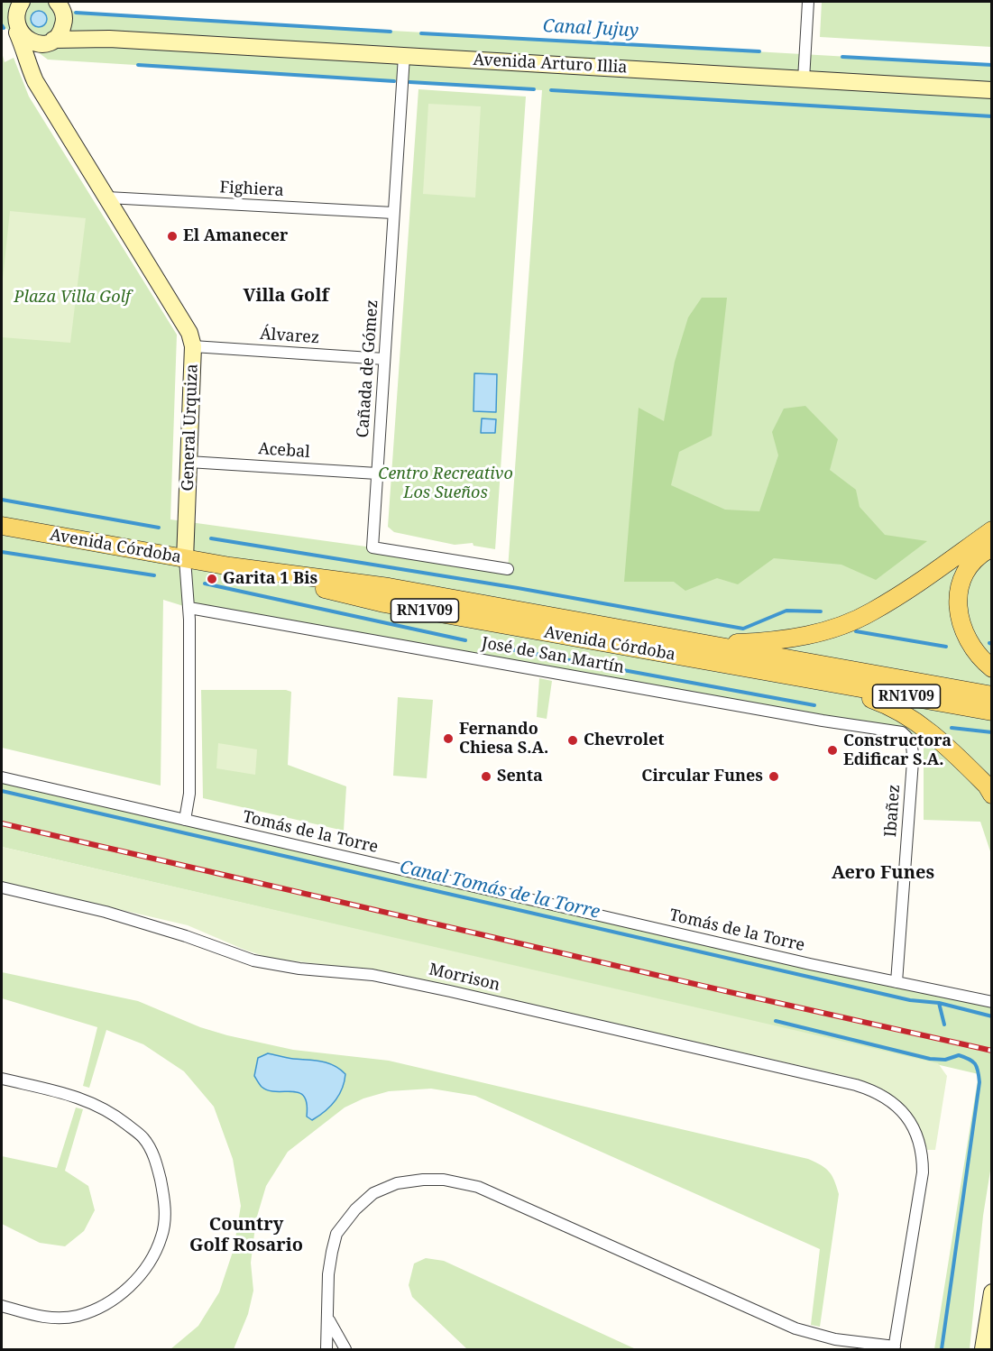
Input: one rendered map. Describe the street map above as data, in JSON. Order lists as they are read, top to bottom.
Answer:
{
  "streets": {
    "main road": [
      "Avenida Arturo Illia",
      "General Urquiza",
      "Avenida Córdoba",
      "RN1V09"
    ],
    "street": [
      "Fighiera",
      "Álvarez",
      "Cañada de Gómez",
      "Acebal",
      "José de San Martín",
      "Ibañez",
      "Tomás de la Torre",
      "Morrison"
    ]
  },
  "crossings": [
    ["Avenida Arturo Illia", "Cañada de Gómez"],
    ["Avenida Arturo Illia", "General Urquiza"],
    ["Fighiera", "Cañada de Gómez"],
    ["Fighiera", "General Urquiza"],
    ["Álvarez", "Cañada de Gómez"],
    ["Álvarez", "General Urquiza"],
    ["Cañada de Gómez", "Acebal"],
    ["General Urquiza", "Acebal"],
    ["General Urquiza", "Avenida Córdoba"],
    ["General Urquiza", "José de San Martín"],
    ["General Urquiza", "Tomás de la Torre"],
    ["José de San Martín", "Ibañez"],
    ["Ibañez", "Tomás de la Torre"]
  ],
  "districts": ["Villa Golf", "Aero Funes", "Country Golf Rosario"],
  "water": ["Canal Jujuy", "Canal Tomás de la Torre"],
  "parks": ["Plaza Villa Golf", "Centro Recreativo Los Sueños"],
  "places": [
    "El Amanecer",
    "Garita 1 Bis",
    "Fernando Chiesa S.A.",
    "Chevrolet",
    "Constructora Edificar S.A.",
    "Senta",
    "Circular Funes"
  ]
}
